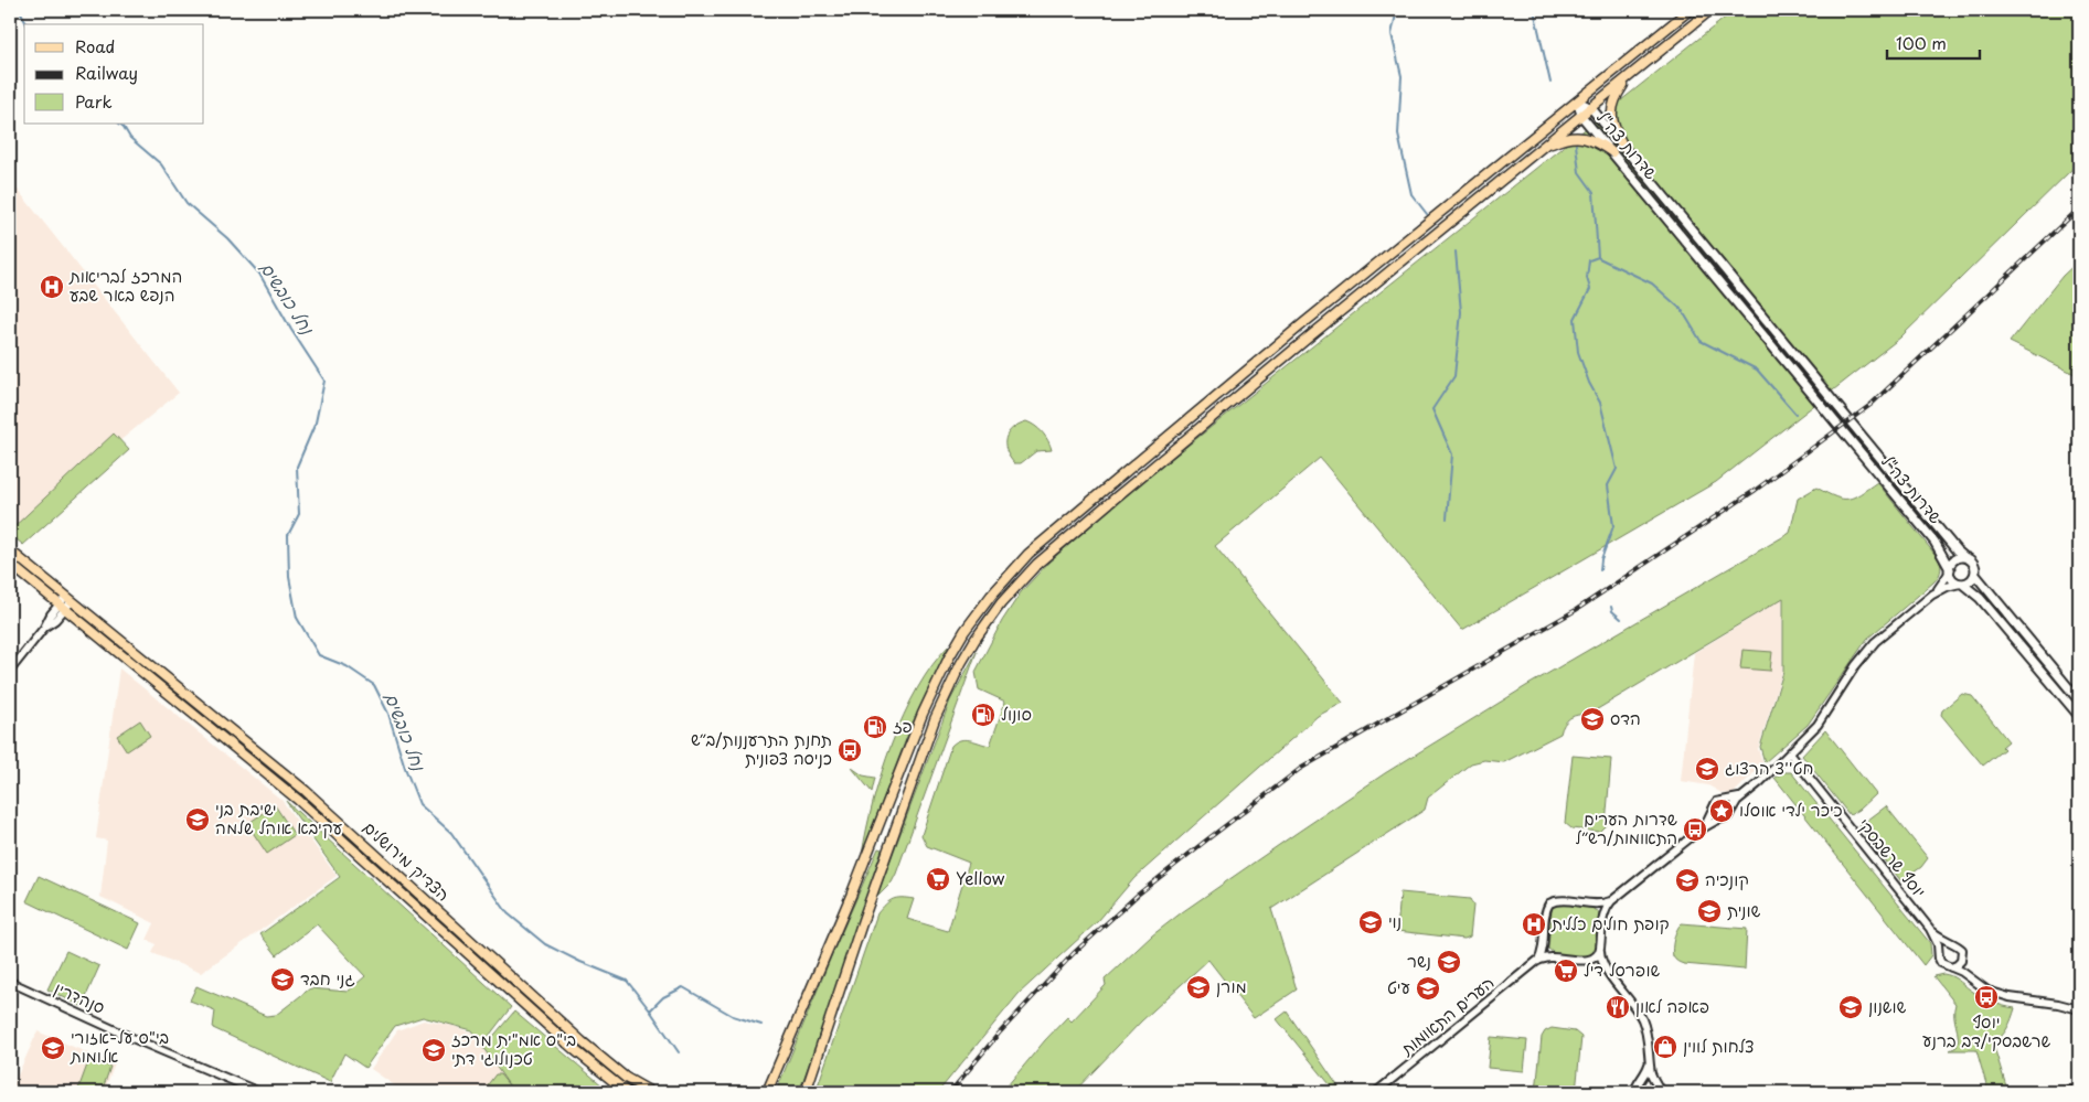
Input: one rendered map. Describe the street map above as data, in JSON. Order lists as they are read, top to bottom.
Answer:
{
  "streets": {
    "main road": ["שדרות צה\"ל", "הצדיק מירושלים"],
    "street": ["יוסף שרשבסקי", "סנהדרין", "הערים התאומות"]
  },
  "water": ["נחל כובשים"],
  "places": {
    "hospital": ["המרכז לבריאות הנפש באר שבע", "קופת חולים כללית"],
    "fuel station": ["סונול", "פז"],
    "school or university": [
      "הדס",
      "חט''צ הרצוג",
      "ישיבת בני עקיבא אוהל שלמה",
      "קונכיה",
      "שונית",
      "נוי",
      "נשר",
      "גני חבד",
      "מורן",
      "עיט",
      "שושנון",
      "בי\"ס על-אזורי אלומות",
      "בי\"ס אמ\"ית מרכז טכנולוגי דתי"
    ],
    "bus stop": ["תחנת התרעננות/ב״ש כניסה צפונית", "שדרות הערים התאומות/רש״ל", "יוסף שרשבסקי/דב ברנע"],
    "place": ["כיכר ילדי אוסלו"],
    "supermarket": ["Yellow", "שופרסל דיל"],
    "restaurant": ["פאפה לאון"],
    "shop": ["צלחות לווין"]
  },
  "legend": ["Road", "Railway", "Park"],
  "scale_bar": "100 m"
}
